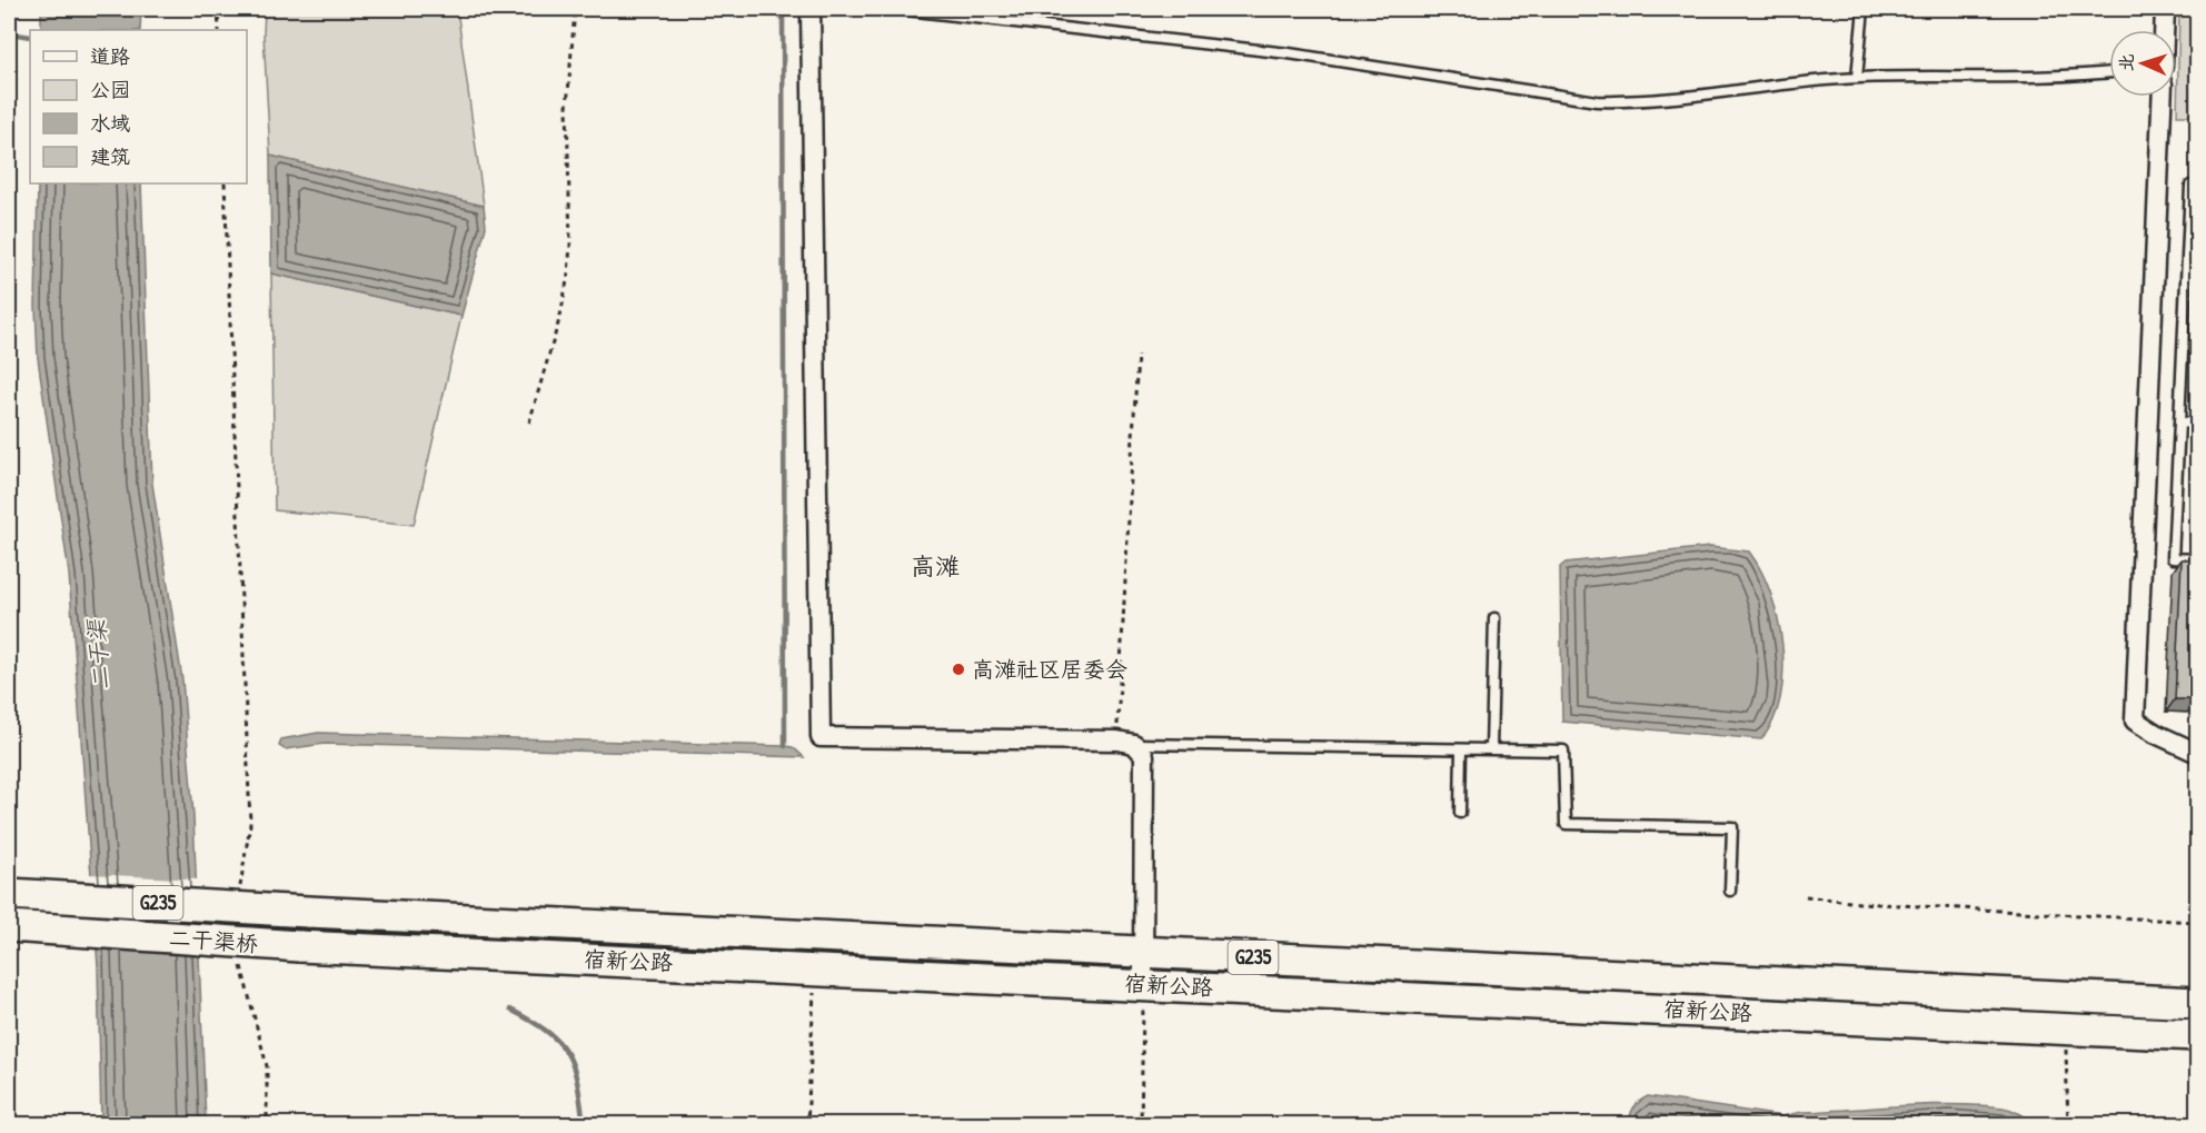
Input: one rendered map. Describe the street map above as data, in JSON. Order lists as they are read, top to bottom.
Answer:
{
  "streets": {
    "highway": ["G235", "二干渠桥", "宿新公路"]
  },
  "crossings": [
    ["二干渠桥", "宿新公路"]
  ],
  "districts": ["高滩"],
  "water": ["二干渠"],
  "places": ["高滩社区居委会"],
  "legend": [
    "道路",
    "公园",
    "水域",
    "建筑"
  ],
  "north": "left"
}
